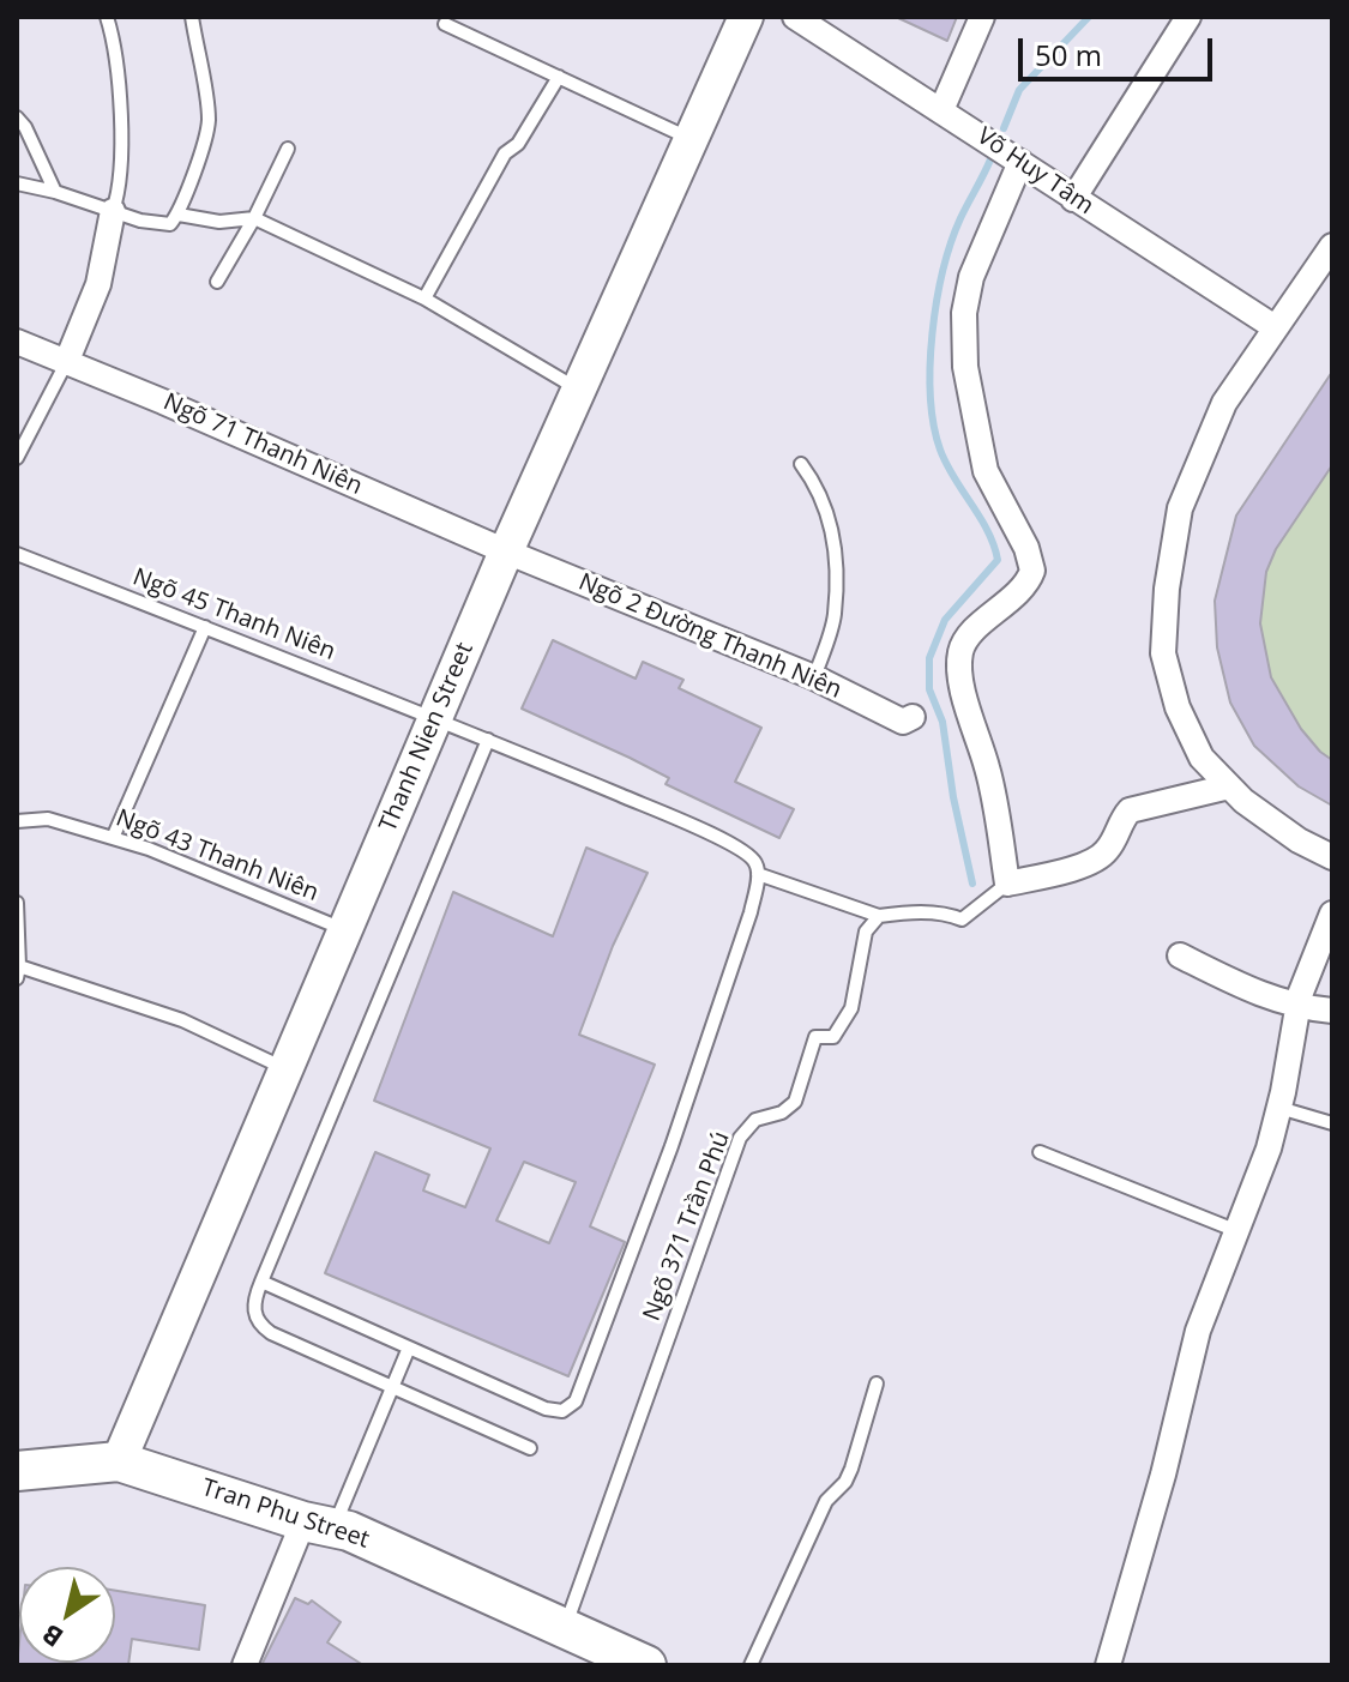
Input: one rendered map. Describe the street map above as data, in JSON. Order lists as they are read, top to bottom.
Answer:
{
  "streets": {
    "main road": ["Tran Phu Street"],
    "street": [
      "Võ Huy Tâm",
      "Ngõ 71 Thanh Niên",
      "Ngõ 2 Đường Thanh Niên",
      "Thanh Nien Street"
    ],
    "lane": ["Ngõ 45 Thanh Niên", "Ngõ 43 Thanh Niên", "Ngõ 371 Trần Phú"]
  },
  "crossings": [
    ["Ngõ 71 Thanh Niên", "Ngõ 2 Đường Thanh Niên"],
    ["Ngõ 71 Thanh Niên", "Thanh Nien Street"],
    ["Ngõ 45 Thanh Niên", "Thanh Nien Street"],
    ["Ngõ 2 Đường Thanh Niên", "Thanh Nien Street"],
    ["Thanh Nien Street", "Ngõ 43 Thanh Niên"],
    ["Thanh Nien Street", "Tran Phu Street"],
    ["Ngõ 371 Trần Phú", "Tran Phu Street"]
  ],
  "scale_bar": "50 m",
  "north": "bottom left"
}
